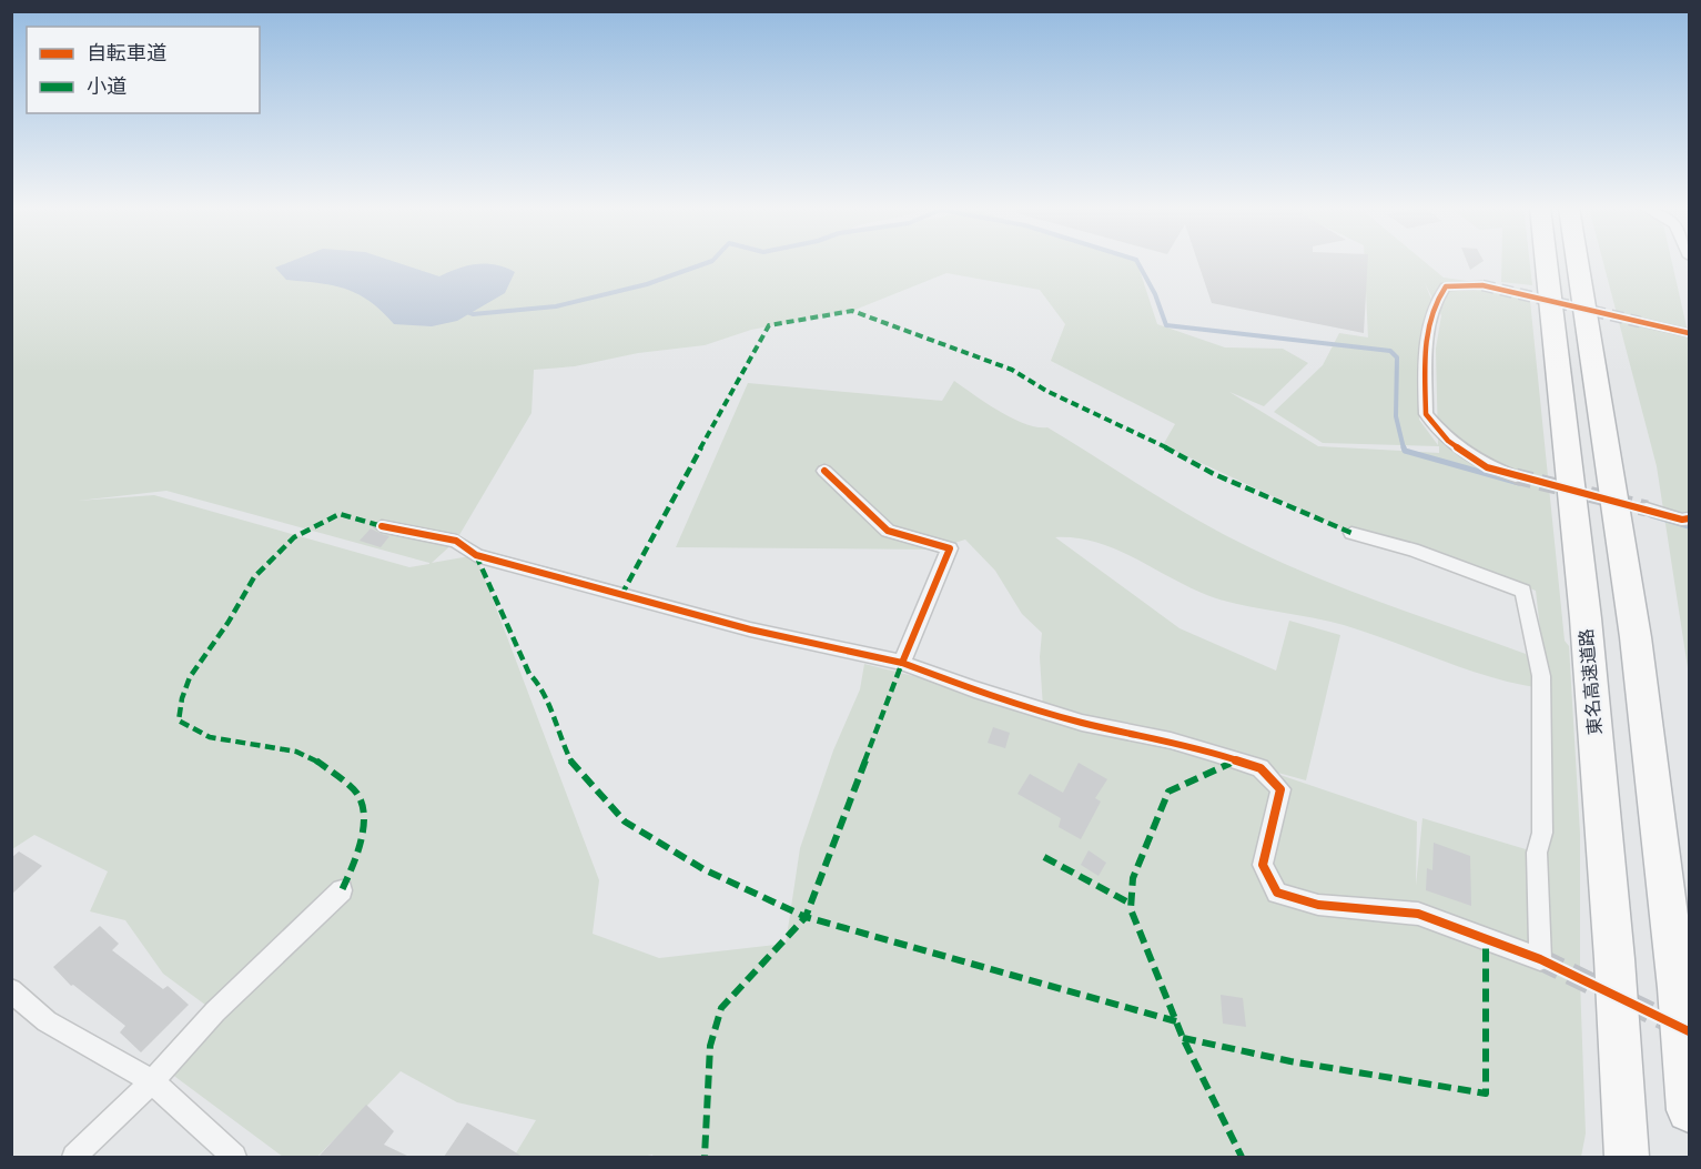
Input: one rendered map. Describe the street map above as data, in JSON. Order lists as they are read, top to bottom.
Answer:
{
  "streets": {
    "highway": ["東名高速道路"]
  },
  "legend": ["自転車道", "小道"]
}
